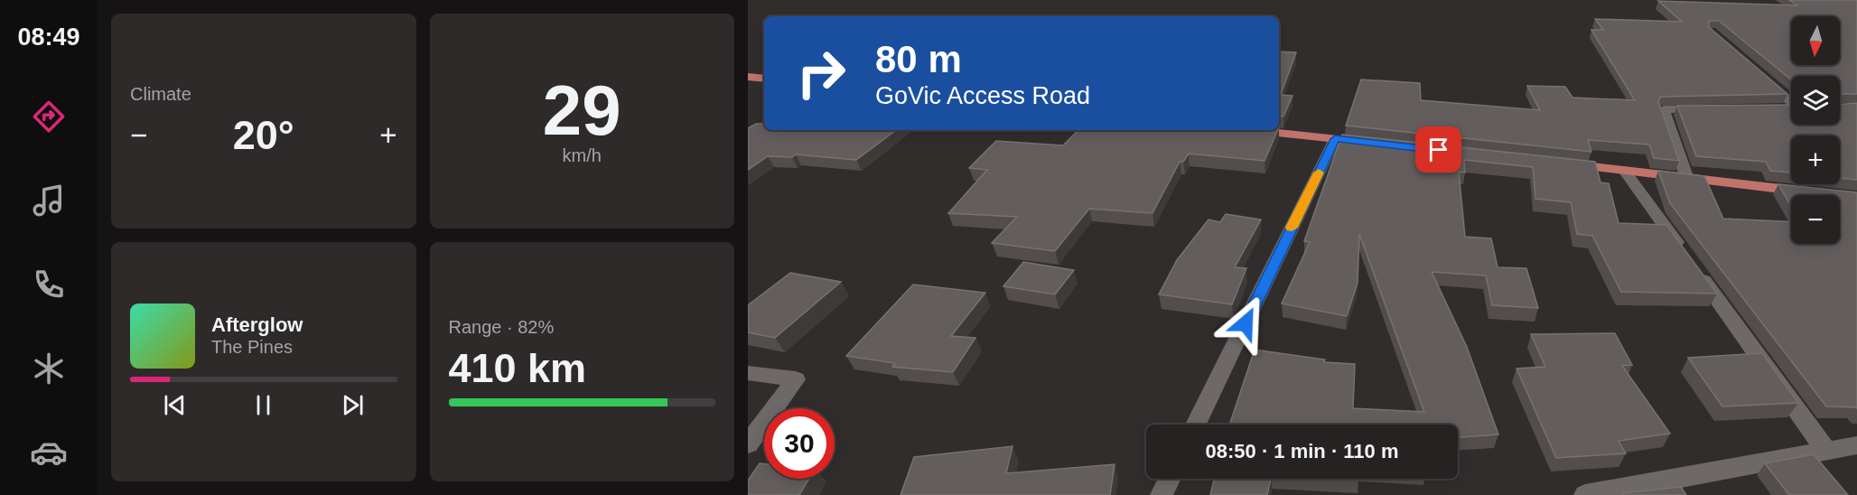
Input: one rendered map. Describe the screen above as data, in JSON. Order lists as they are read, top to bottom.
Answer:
{
  "north": "bottom",
  "page": {
    "tabs": "08:49",
    "tile": [
      "Climate",
      ["29", "km/h"],
      ["Range · 82%", "410 km"]
    ],
    "map_buttons": ["+", "−"],
    "turn": ["80 m", "GoVic Access Road"],
    "heat": ["−", "20°", "+"],
    "song": ["Afterglow", "The Pines"],
    "limit": "30",
    "trip": "08:50 · 1 min · 110 m"
  }
}
